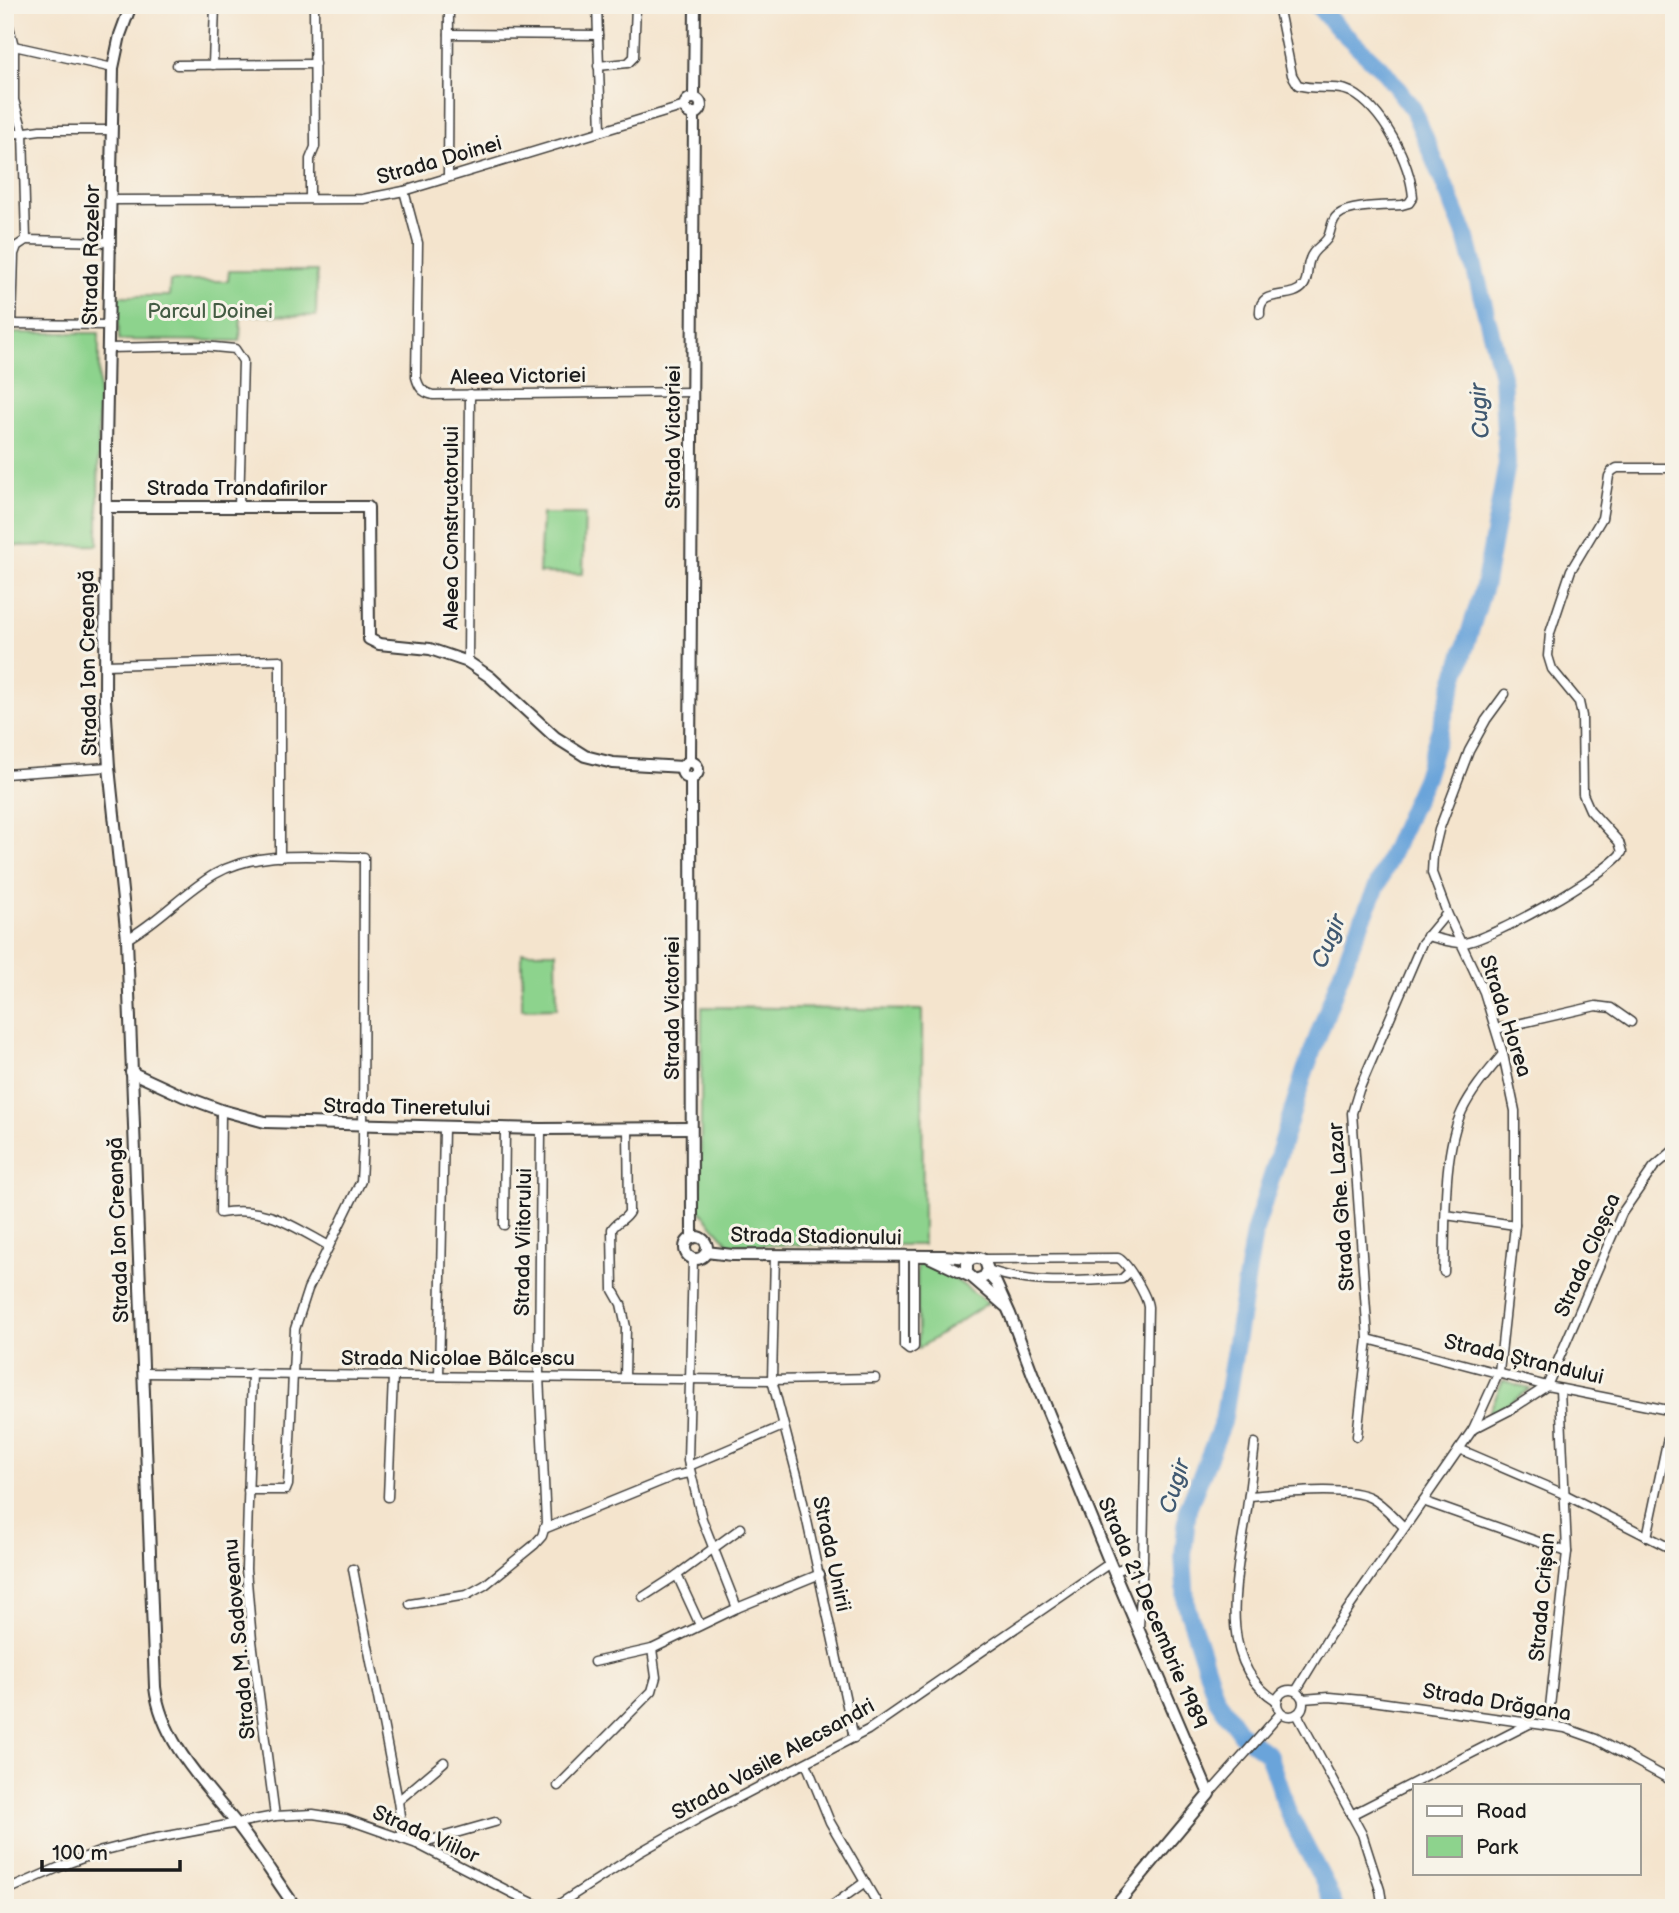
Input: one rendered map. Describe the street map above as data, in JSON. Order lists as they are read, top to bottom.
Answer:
{
  "streets": {
    "street": [
      "Strada Doinei",
      "Strada Rozelor",
      "Aleea Victoriei",
      "Strada Victoriei",
      "Strada Trandafirilor",
      "Aleea Constructorului",
      "Strada Ion Creangă",
      "Strada Horea",
      "Strada Tineretului",
      "Strada Ghe. Lazar",
      "Strada Stadionului",
      "Strada Viitorului",
      "Strada Cloșca",
      "Strada Nicolae Bălcescu",
      "Strada Ștrandului",
      "Strada Unirii",
      "Strada Crișan",
      "Strada 21 Decembrie 1989",
      "Strada M. Sadoveanu",
      "Strada Drăgana",
      "Strada Vasile Alecsandri",
      "Strada Viilor"
    ]
  },
  "crossings": [
    ["Strada Doinei", "Strada Rozelor"],
    ["Strada Doinei", "Aleea Victoriei"],
    ["Strada Doinei", "Strada Victoriei"],
    ["Strada Rozelor", "Strada Trandafirilor"],
    ["Strada Rozelor", "Strada Ion Creangă"],
    ["Aleea Victoriei", "Strada Victoriei"],
    ["Aleea Victoriei", "Aleea Constructorului"],
    ["Strada Victoriei", "Strada Tineretului"],
    ["Strada Victoriei", "Strada Stadionului"],
    ["Strada Trandafirilor", "Aleea Constructorului"],
    ["Strada Trandafirilor", "Strada Ion Creangă"],
    ["Strada Ion Creangă", "Strada Tineretului"],
    ["Strada Ion Creangă", "Strada Nicolae Bălcescu"],
    ["Strada Ion Creangă", "Strada Viilor"],
    ["Strada Horea", "Strada Ghe. Lazar"],
    ["Strada Horea", "Strada Ștrandului"],
    ["Strada Horea", "Strada Drăgana"],
    ["Strada Tineretului", "Strada Viitorului"],
    ["Strada Ghe. Lazar", "Strada Ștrandului"],
    ["Strada Stadionului", "Strada Unirii"],
    ["Strada Stadionului", "Strada 21 Decembrie 1989"],
    ["Strada Viitorului", "Strada Nicolae Bălcescu"],
    ["Strada Cloșca", "Strada Ștrandului"],
    ["Strada Nicolae Bălcescu", "Strada Unirii"],
    ["Strada Nicolae Bălcescu", "Strada M. Sadoveanu"],
    ["Strada Ștrandului", "Strada Crișan"],
    ["Strada Unirii", "Strada Vasile Alecsandri"],
    ["Strada Crișan", "Strada Drăgana"],
    ["Strada 21 Decembrie 1989", "Strada Vasile Alecsandri"],
    ["Strada M. Sadoveanu", "Strada Viilor"]
  ],
  "water": ["Cugir"],
  "parks": ["Parcul Doinei"],
  "legend": ["Road", "Park"],
  "scale_bar": "100 m"
}
